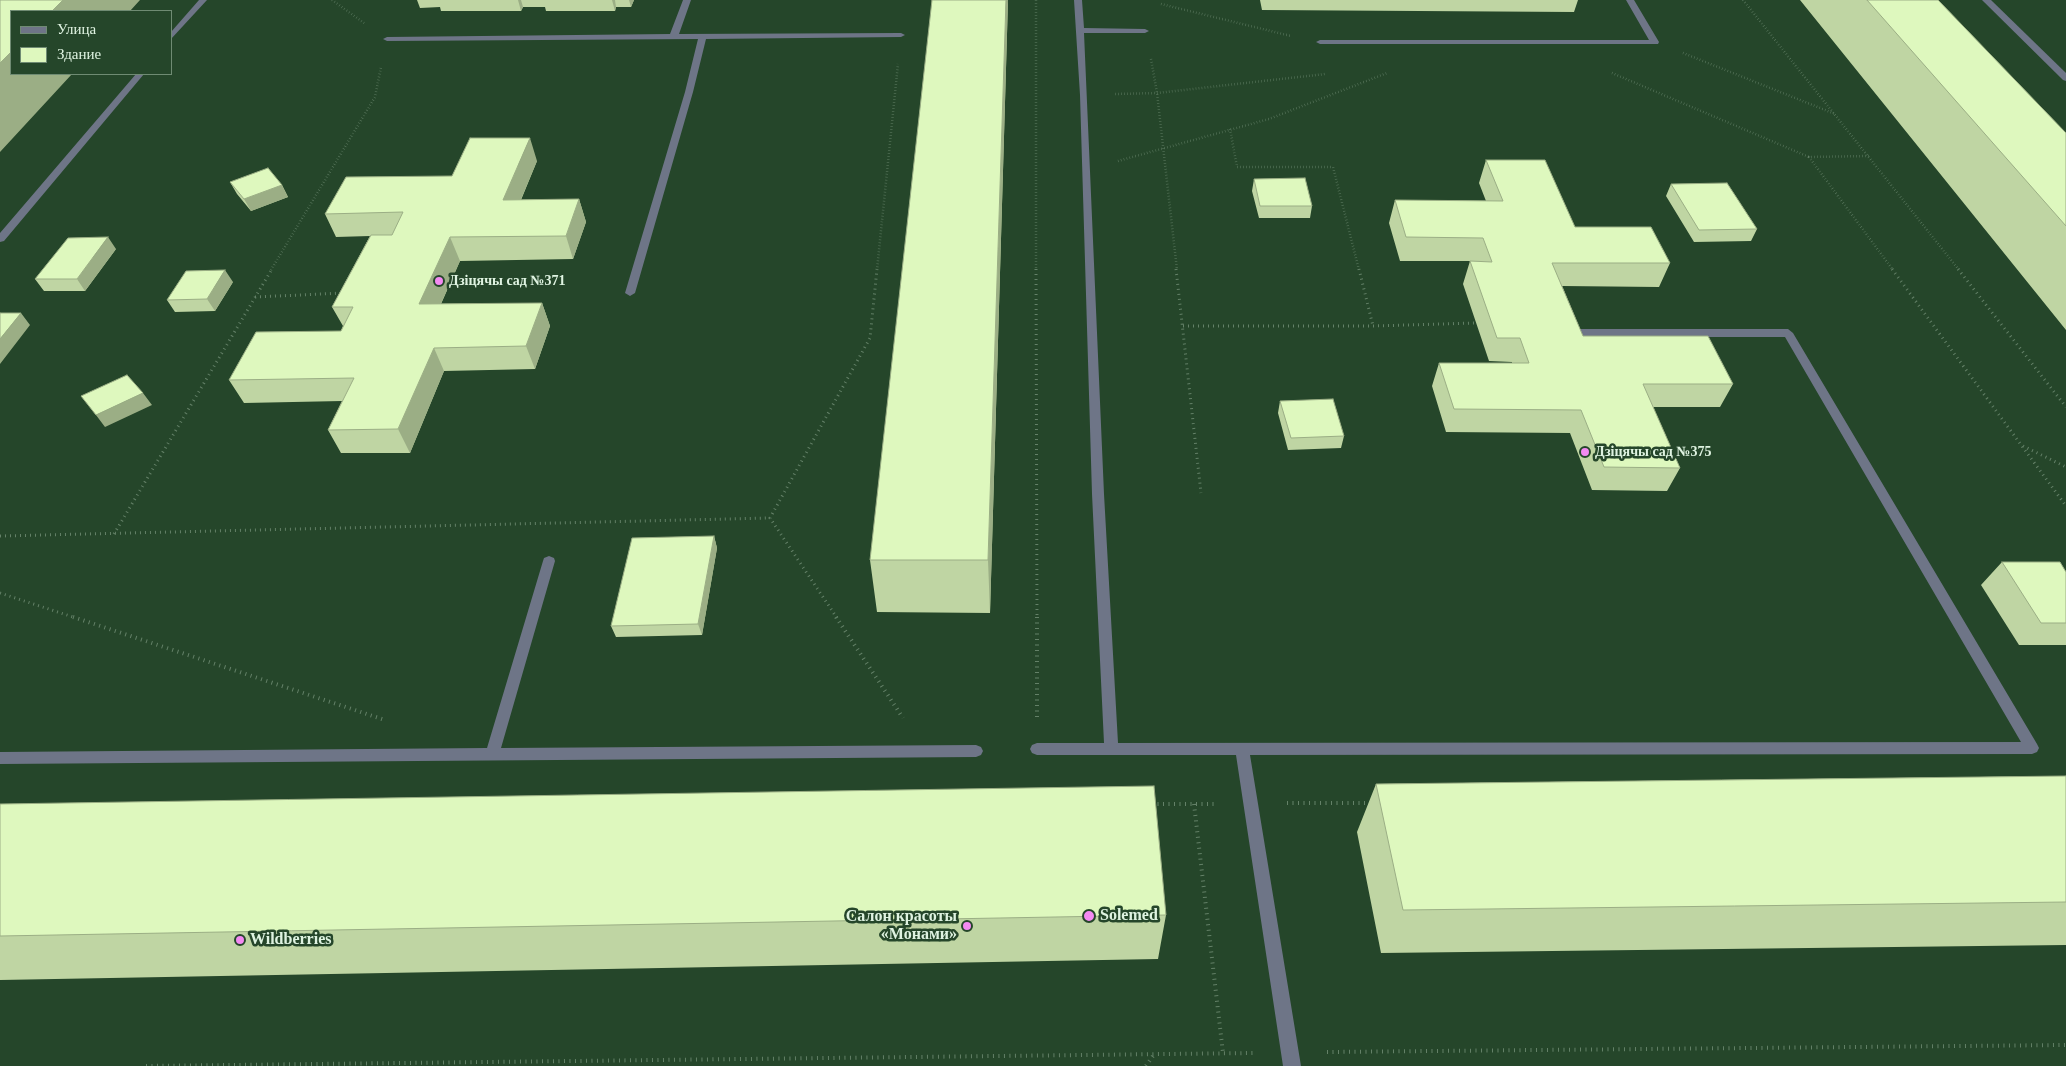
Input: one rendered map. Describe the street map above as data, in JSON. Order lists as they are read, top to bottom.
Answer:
{
  "places": [
    "Дзіцячы сад №371",
    "Дзіцячы сад №375",
    "Solemed",
    "Салон красоты «Монами»",
    "Wildberries"
  ],
  "legend": ["Улица", "Здание"]
}
